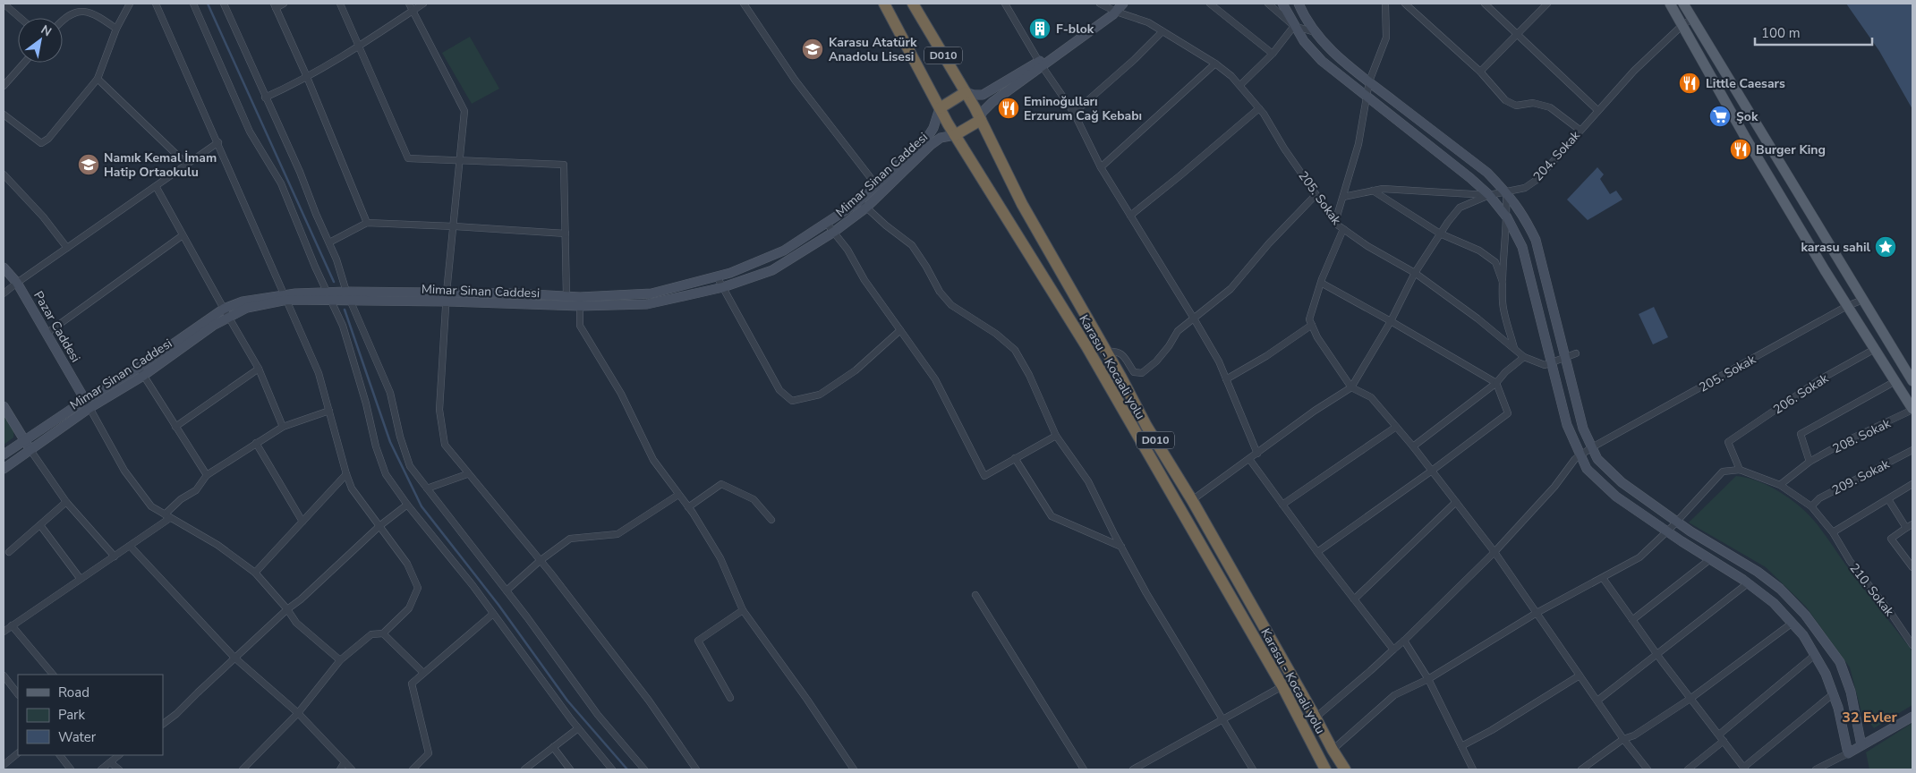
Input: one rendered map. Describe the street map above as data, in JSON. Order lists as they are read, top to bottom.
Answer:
{
  "streets": {
    "highway": ["D010", "Karasu - Kocaali yolu"],
    "main road": ["Mimar Sinan Caddesi", "Pazar Caddesi"],
    "street": [
      "204. Sokak",
      "205. Sokak",
      "206. Sokak",
      "208. Sokak",
      "209. Sokak",
      "210. Sokak"
    ]
  },
  "crossings": [
    ["D010", "Karasu - Kocaali yolu"],
    ["204. Sokak", "205. Sokak"],
    ["Mimar Sinan Caddesi", "Pazar Caddesi"],
    ["Mimar Sinan Caddesi", "Karasu - Kocaali yolu"],
    ["205. Sokak", "Karasu - Kocaali yolu"],
    ["206. Sokak", "210. Sokak"],
    ["208. Sokak", "210. Sokak"],
    ["209. Sokak", "210. Sokak"]
  ],
  "districts": ["32 Evler"],
  "places": {
    "building": ["F-blok"],
    "school or university": ["Karasu Atatürk Anadolu Lisesi", "Namık Kemal İmam Hatip Ortaokulu"],
    "restaurant": ["Little Caesars", "Eminoğulları Erzurum Cağ Kebabı", "Burger King"],
    "supermarket": ["Şok"],
    "place": ["karasu sahil"]
  },
  "legend": ["Road", "Park", "Water"],
  "scale_bar": "100 m",
  "north": "top right"
}
